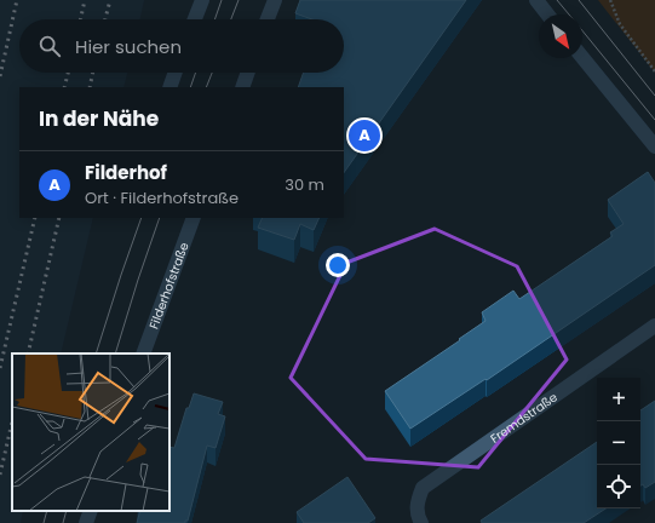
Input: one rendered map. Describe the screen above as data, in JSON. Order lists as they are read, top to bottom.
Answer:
{
  "streets": {
    "street": ["Filderhofstraße", "Fremdstraße"]
  },
  "north": "bottom right",
  "page": {
    "search": "Hier suchen",
    "heading": "In der Nähe",
    "pins": "A",
    "list": [
      {
        "mark": "A",
        "name": "Filderhof",
        "note": "Ort · Filderhofstraße",
        "value": "30 m"
      }
    ],
    "map_buttons": ["+", "−"]
  }
}
